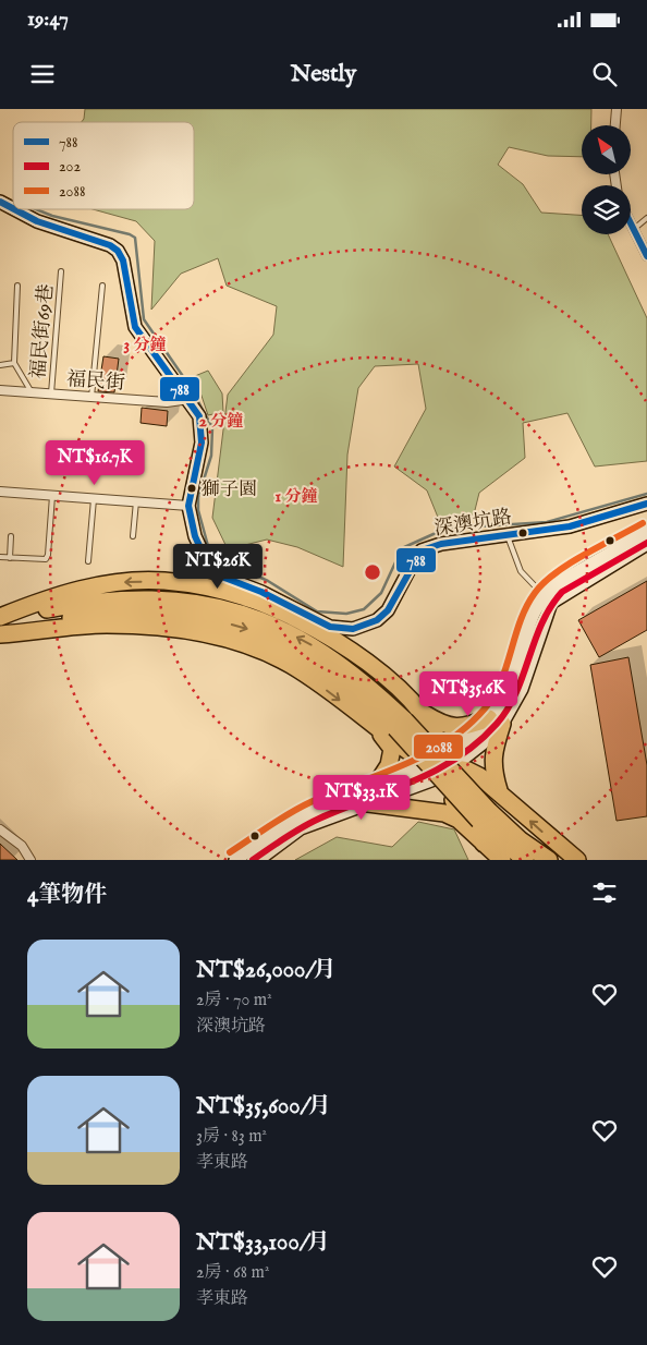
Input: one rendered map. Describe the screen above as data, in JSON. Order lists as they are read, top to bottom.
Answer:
{
  "streets": {
    "main road": ["深澳坑路"],
    "street": ["福民街"],
    "lane": ["福民街69巷"]
  },
  "crossings": [
    ["福民街69巷", "福民街"],
    ["福民街", "深澳坑路"]
  ],
  "places": ["獅子園"],
  "lines": ["transit line 788", "transit line 2088", "transit line 202"],
  "legend": ["788", "202", "2088"],
  "north": "top left",
  "page": {
    "status": "19:47",
    "header": "Nestly",
    "price": [
      "NT$16.7K",
      "NT$26K",
      "NT$35.6K",
      "NT$33.1K"
    ],
    "heading": "4筆物件",
    "list": [
      {
        "name": "NT$26,000/月",
        "note": "2房 · 70 m² · 深澳坑路"
      },
      {
        "name": "NT$35,600/月",
        "note": "3房 · 83 m² · 孝東路"
      },
      {
        "name": "NT$33,100/月",
        "note": "2房 · 68 m² · 孝東路"
      }
    ]
  },
  "rings": ["3 分鐘", "2 分鐘", "1 分鐘"]
}
